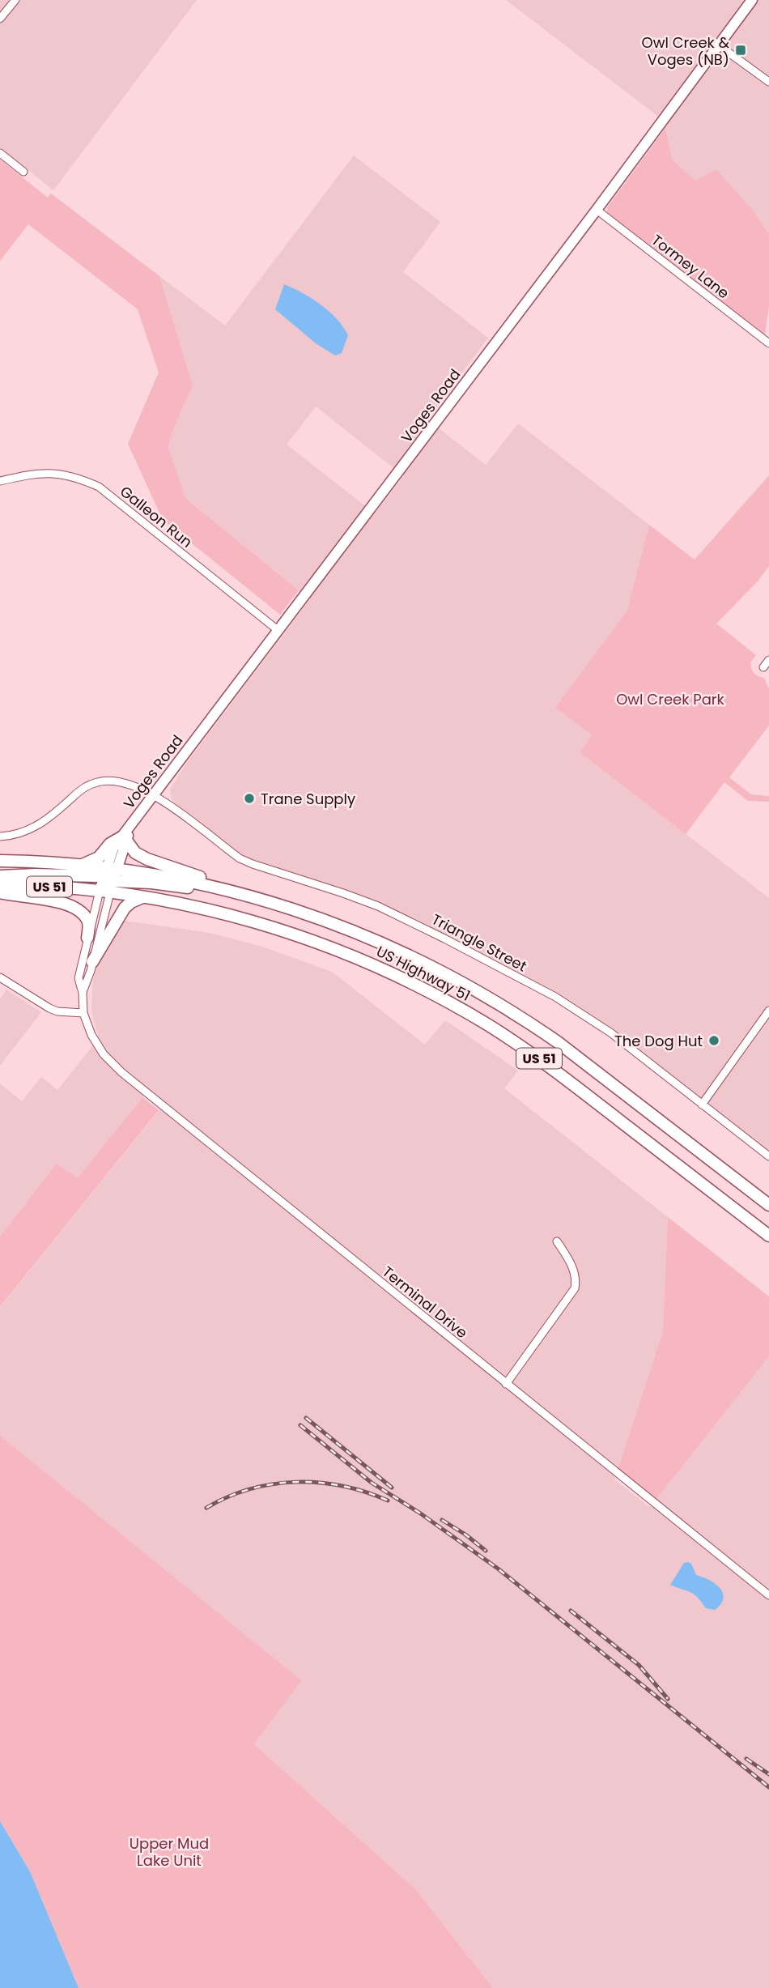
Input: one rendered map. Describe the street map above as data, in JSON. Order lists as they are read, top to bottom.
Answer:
{
  "streets": {
    "main road": ["US 51", "US Highway 51"],
    "street": [
      "Tormey Lane",
      "Voges Road",
      "Galleon Run",
      "Triangle Street",
      "Terminal Drive"
    ]
  },
  "crossings": [
    ["Tormey Lane", "Voges Road"],
    ["Voges Road", "Galleon Run"],
    ["Voges Road", "US 51"],
    ["Voges Road", "Triangle Street"],
    ["Voges Road", "US Highway 51"],
    ["Voges Road", "Terminal Drive"],
    ["US 51", "US Highway 51"],
    ["US 51", "Terminal Drive"],
    ["US Highway 51", "Terminal Drive"]
  ],
  "parks": ["Owl Creek Park", "Upper Mud Lake Unit"],
  "places": {
    "transit": ["Owl Creek & Voges (NB)"],
    "other": ["Trane Supply", "The Dog Hut"]
  }
}
